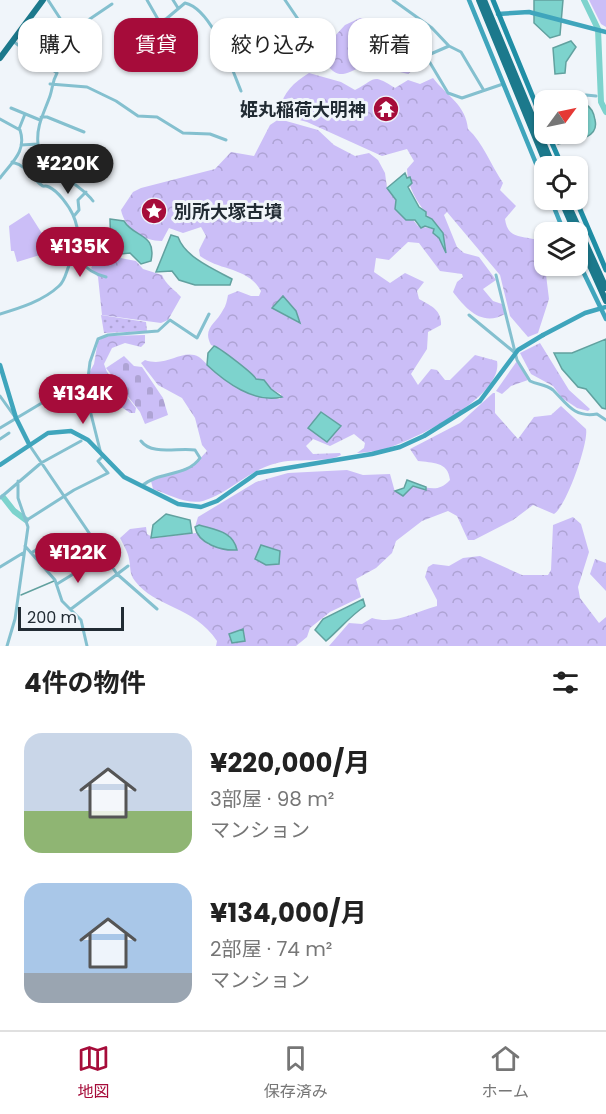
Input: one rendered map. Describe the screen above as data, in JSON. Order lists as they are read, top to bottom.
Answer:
{
  "places": {
    "temple": ["姫丸稲荷大明神"],
    "place": ["別所大塚古墳"]
  },
  "scale_bar": "200 m",
  "north": "top right",
  "page": {
    "chip": [
      "購入",
      "賃貸",
      "絞り込み",
      "新着"
    ],
    "price": [
      "¥220K",
      "¥135K",
      "¥134K",
      "¥122K"
    ],
    "scale": "200 m",
    "heading": "4件の物件",
    "list": [
      {
        "name": "¥220,000/月",
        "note": "3部屋 · 98 m² · マンション"
      },
      {
        "name": "¥134,000/月",
        "note": "2部屋 · 74 m² · マンション"
      }
    ],
    "tabs": ["地図", "保存済み", "ホーム"]
  }
}
